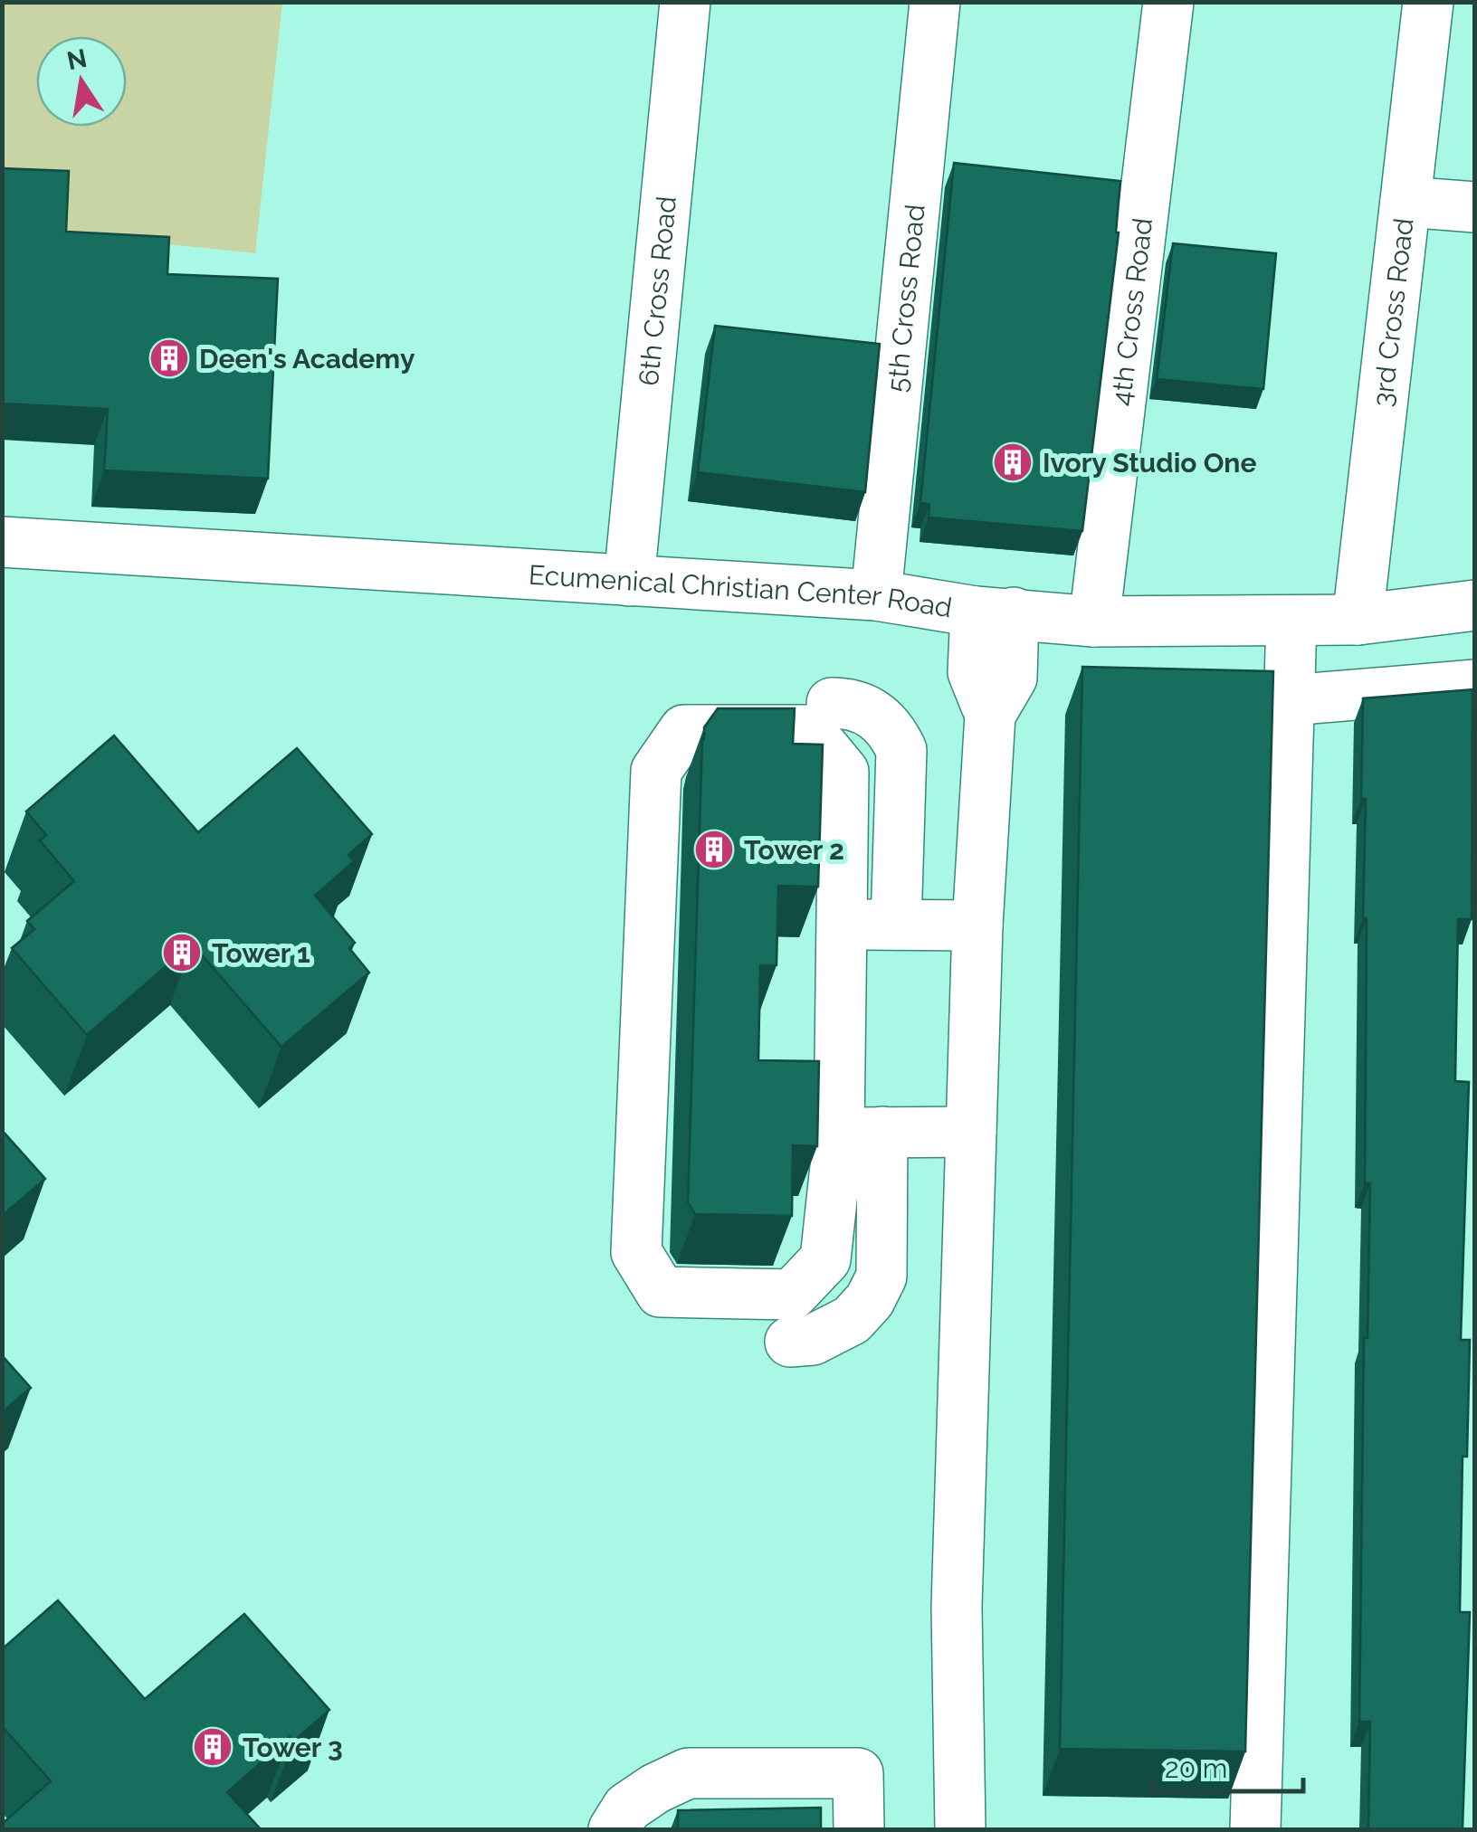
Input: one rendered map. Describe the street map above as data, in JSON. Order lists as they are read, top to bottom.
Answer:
{
  "streets": {
    "street": [
      "6th Cross Road",
      "5th Cross Road",
      "3rd Cross Road",
      "4th Cross Road",
      "Ecumenical Christian Center Road"
    ]
  },
  "crossings": [
    ["6th Cross Road", "Ecumenical Christian Center Road"],
    ["5th Cross Road", "Ecumenical Christian Center Road"],
    ["3rd Cross Road", "Ecumenical Christian Center Road"],
    ["4th Cross Road", "Ecumenical Christian Center Road"]
  ],
  "places": {
    "building": [
      "Deen's Academy",
      "Ivory Studio One",
      "Tower 2",
      "Tower 1",
      "Tower 3"
    ]
  },
  "scale_bar": "20 m",
  "north": "top"
}
